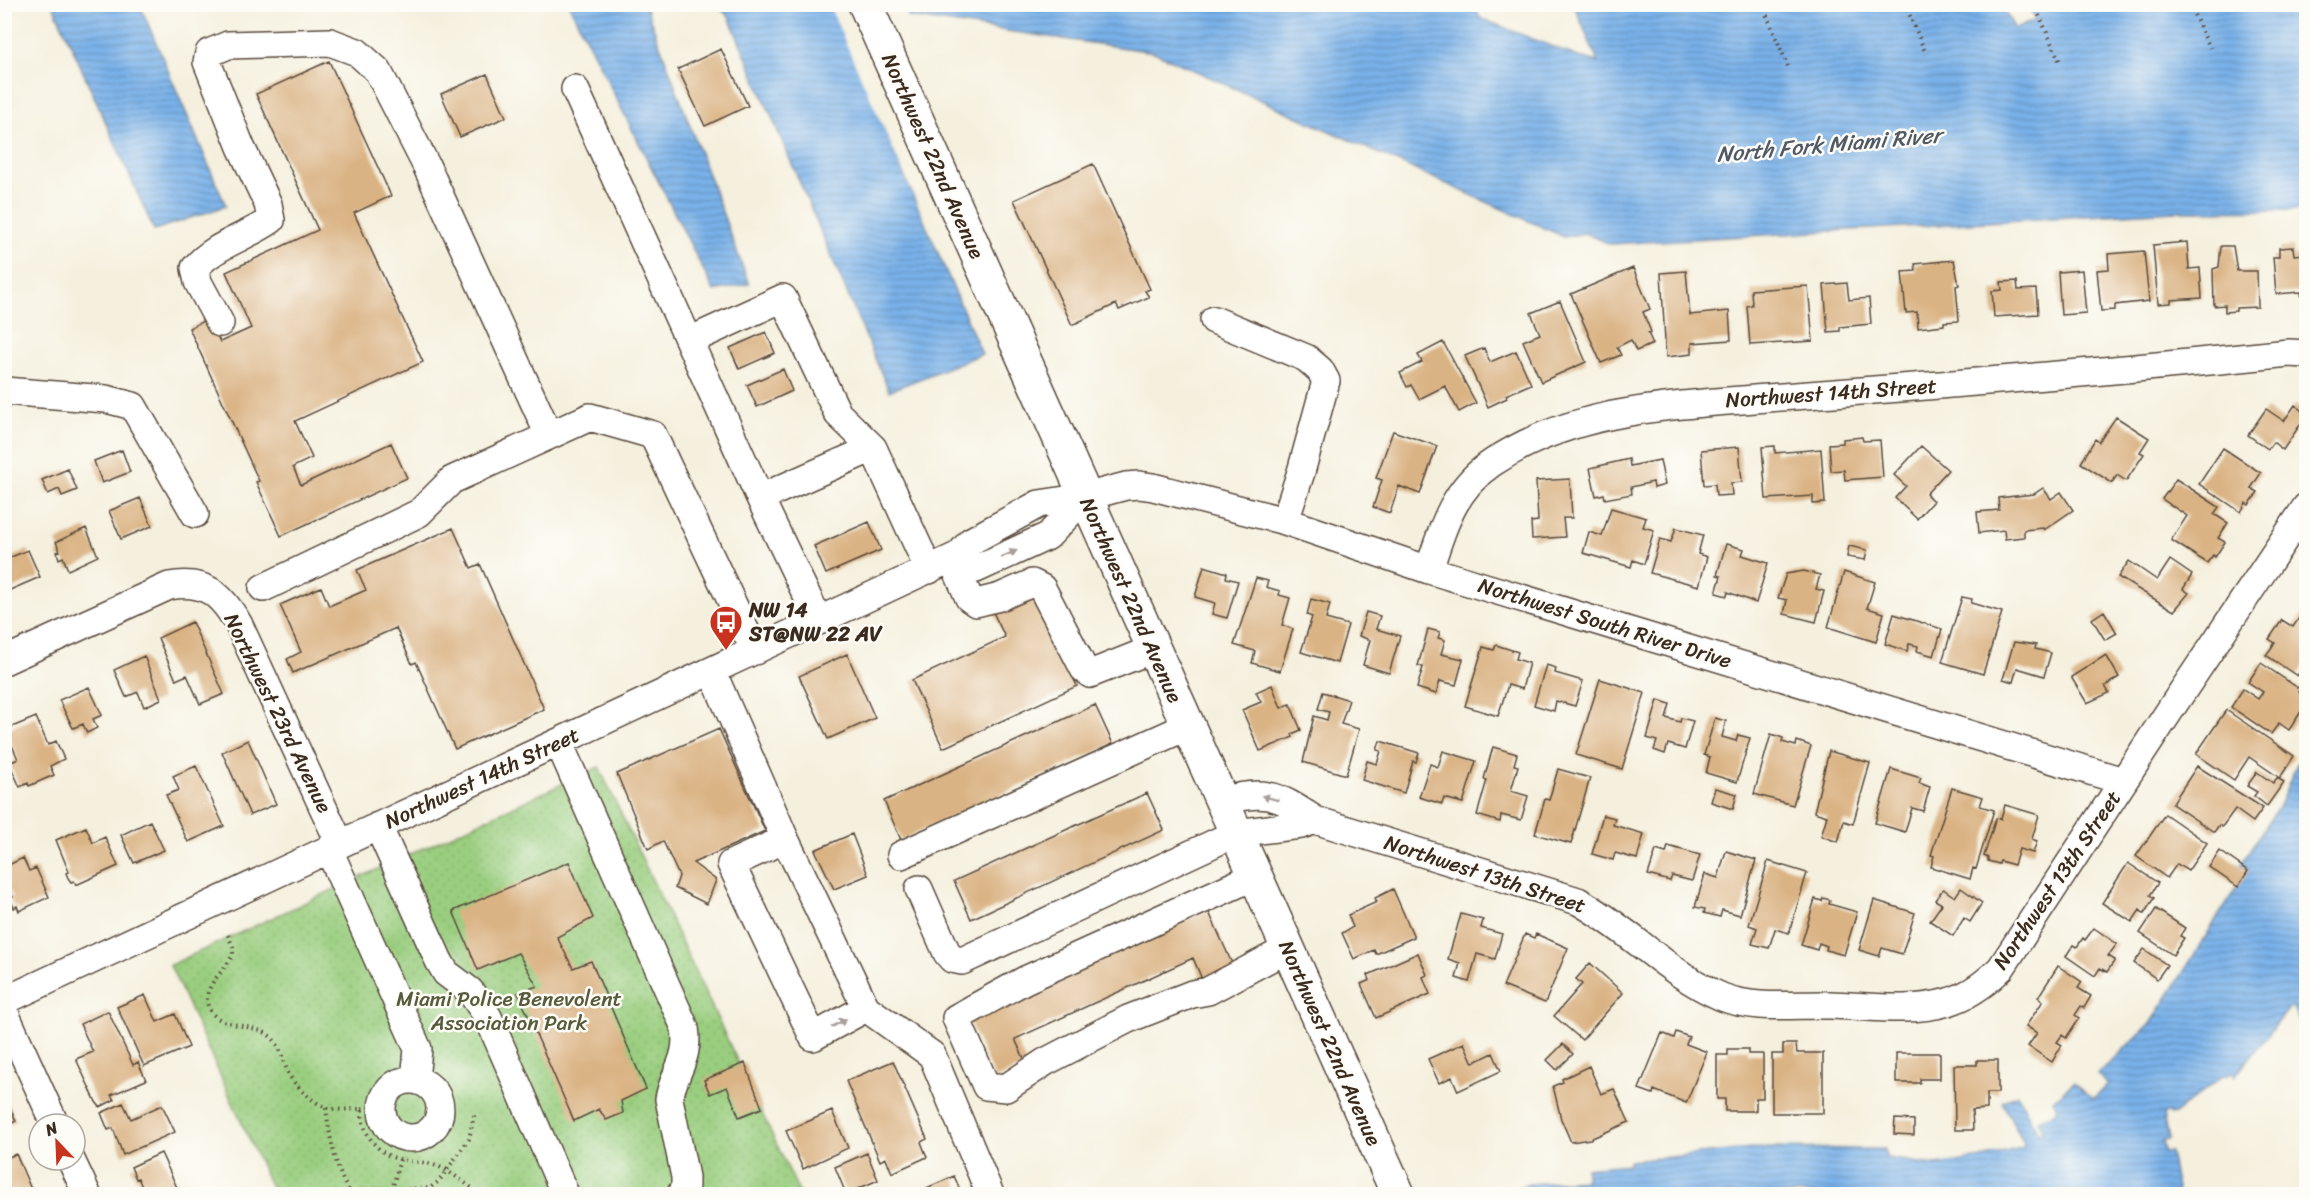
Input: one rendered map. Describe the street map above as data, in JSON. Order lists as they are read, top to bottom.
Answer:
{
  "streets": {
    "main road": ["Northwest 22nd Avenue"],
    "street": [
      "Northwest 14th Street",
      "Northwest South River Drive",
      "Northwest 23rd Avenue",
      "Northwest 13th Street"
    ]
  },
  "crossings": [
    ["Northwest 22nd Avenue", "Northwest South River Drive"],
    ["Northwest 22nd Avenue", "Northwest 13th Street"],
    ["Northwest 14th Street", "Northwest South River Drive"],
    ["Northwest 14th Street", "Northwest 23rd Avenue"],
    ["Northwest South River Drive", "Northwest 13th Street"]
  ],
  "water": ["North Fork Miami River"],
  "parks": ["Miami Police Benevolent Association Park"],
  "places": {
    "bus stop": ["NW 14 ST@NW 22 AV"]
  },
  "north": "top left"
}
